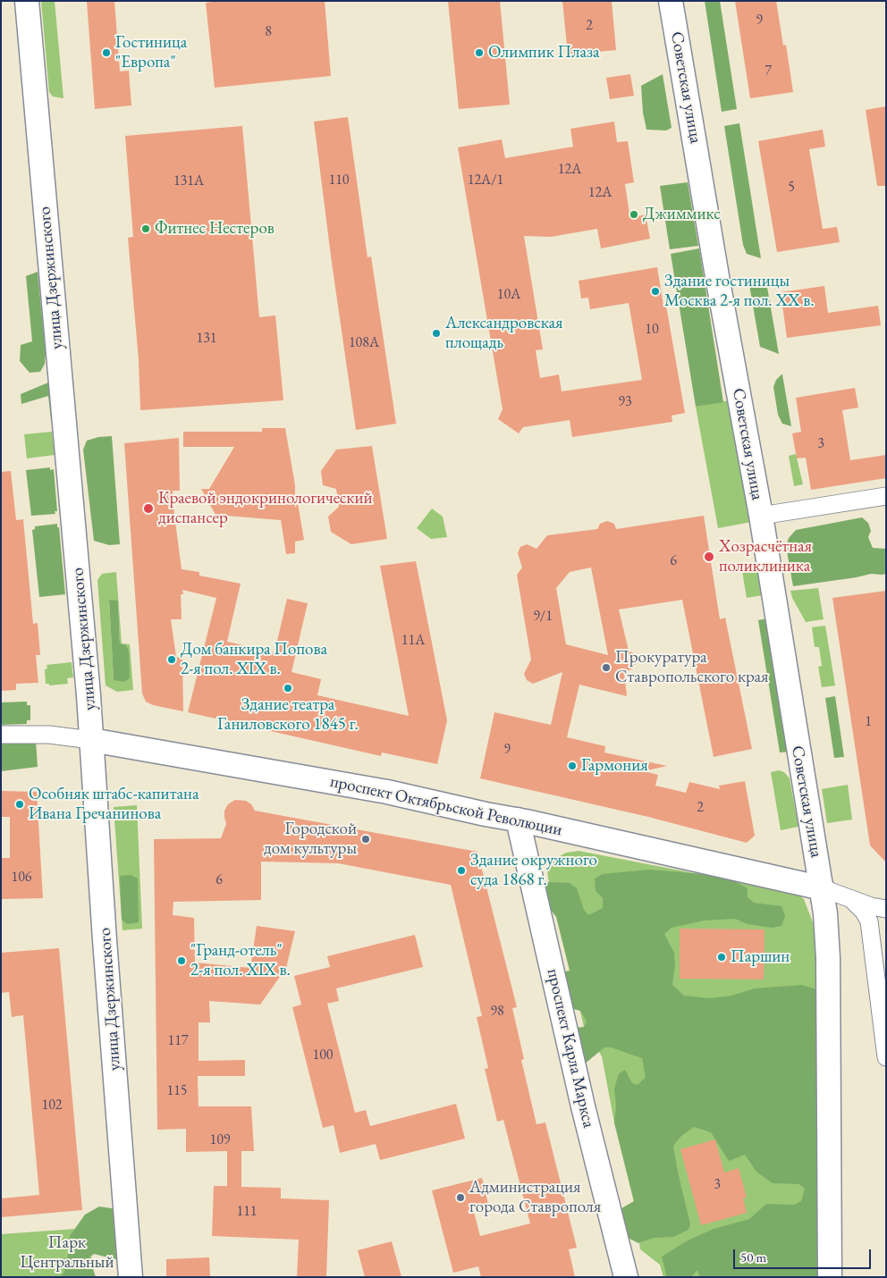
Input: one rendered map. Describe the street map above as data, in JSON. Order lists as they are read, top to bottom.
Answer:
{
  "streets": {
    "main road": [
      "Советская улица",
      "улица Дзержинского",
      "проспект Октябрьской Революции",
      "проспект Карла Маркса"
    ]
  },
  "crossings": [
    ["Советская улица", "проспект Октябрьской Революции"],
    ["улица Дзержинского", "проспект Октябрьской Революции"],
    ["проспект Октябрьской Революции", "проспект Карла Маркса"]
  ],
  "parks": ["Парк Центральный"],
  "places": [
    "Гостиница \"Европа\"",
    "Олимпик Плаза",
    "Джиммикс",
    "Фитнес Нестеров",
    "Здание гостиницы Москва 2-я пол. ХХ в.",
    "Александровская площадь",
    "Краевой эндокринологический диспансер",
    "Хозрасчётная поликлиника",
    "Дом банкира Попова 2-я пол. XIX в.",
    "Прокуратура Ставропольского края",
    "Здание театра Ганиловского 1845 г.",
    "Гармония",
    "Особняк штабс-капитана Ивана Гречанинова",
    "Городской дом культуры",
    "Здание окружного суда 1868 г.",
    "Паршин",
    "\"Гранд-отель\" 2-я пол. XIX в.",
    "Администрация города Ставрополя"
  ],
  "house_numbers": [
    "9",
    "2",
    "8",
    "7",
    "12А",
    "110",
    "12А/1",
    "131А",
    "5",
    "12А",
    "10А",
    "10",
    "131",
    "108А",
    "93",
    "3",
    "6",
    "9/1",
    "11А",
    "1",
    "9",
    "2",
    "106",
    "6",
    "98",
    "117",
    "100",
    "115",
    "102",
    "109",
    "3",
    "111"
  ],
  "scale_bar": "50 m"
}
